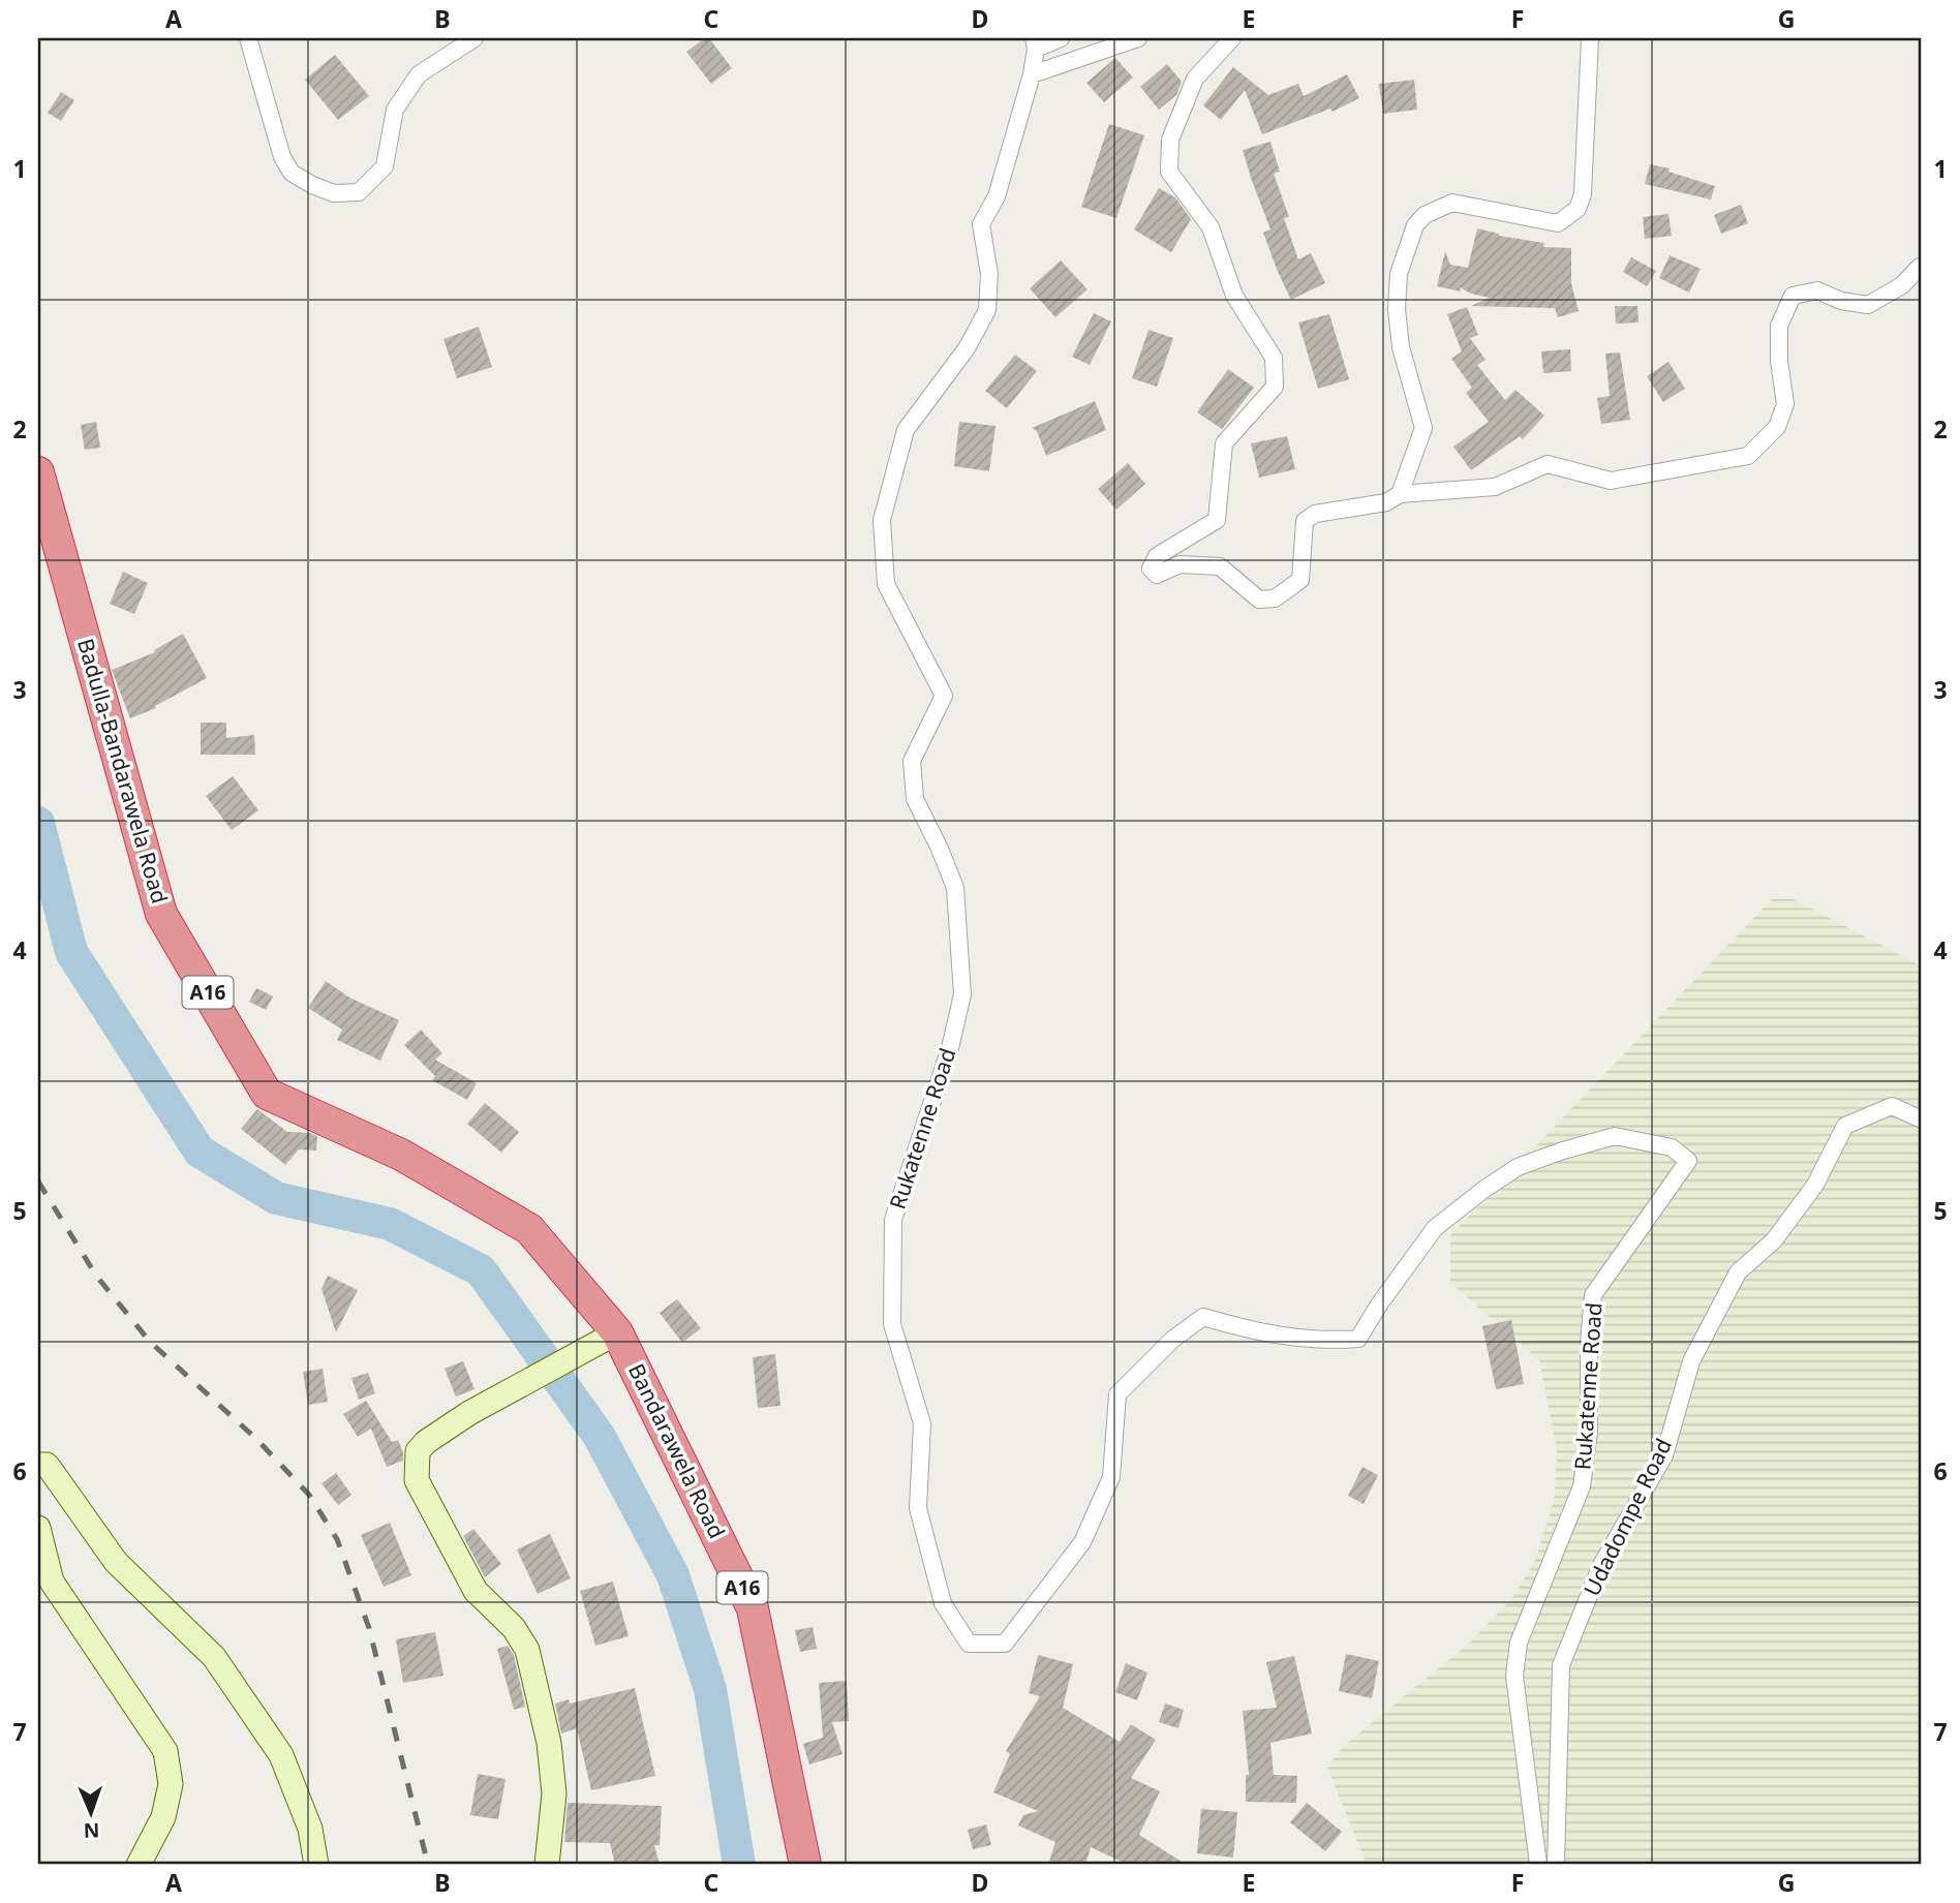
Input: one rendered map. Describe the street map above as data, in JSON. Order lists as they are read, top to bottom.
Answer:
{
  "streets": {
    "highway": ["Badulla-Bandarawela Road", "A16", "Bandarawela Road"],
    "street": ["Rukatenne Road", "Udadompe Road"]
  },
  "crossings": [
    ["Badulla-Bandarawela Road", "Bandarawela Road"]
  ],
  "north": "bottom",
  "grid": {
    "columns": [
      "A",
      "B",
      "C",
      "D",
      "E",
      "F",
      "G"
    ],
    "rows": [
      "1",
      "2",
      "3",
      "4",
      "5",
      "6",
      "7"
    ]
  }
}
